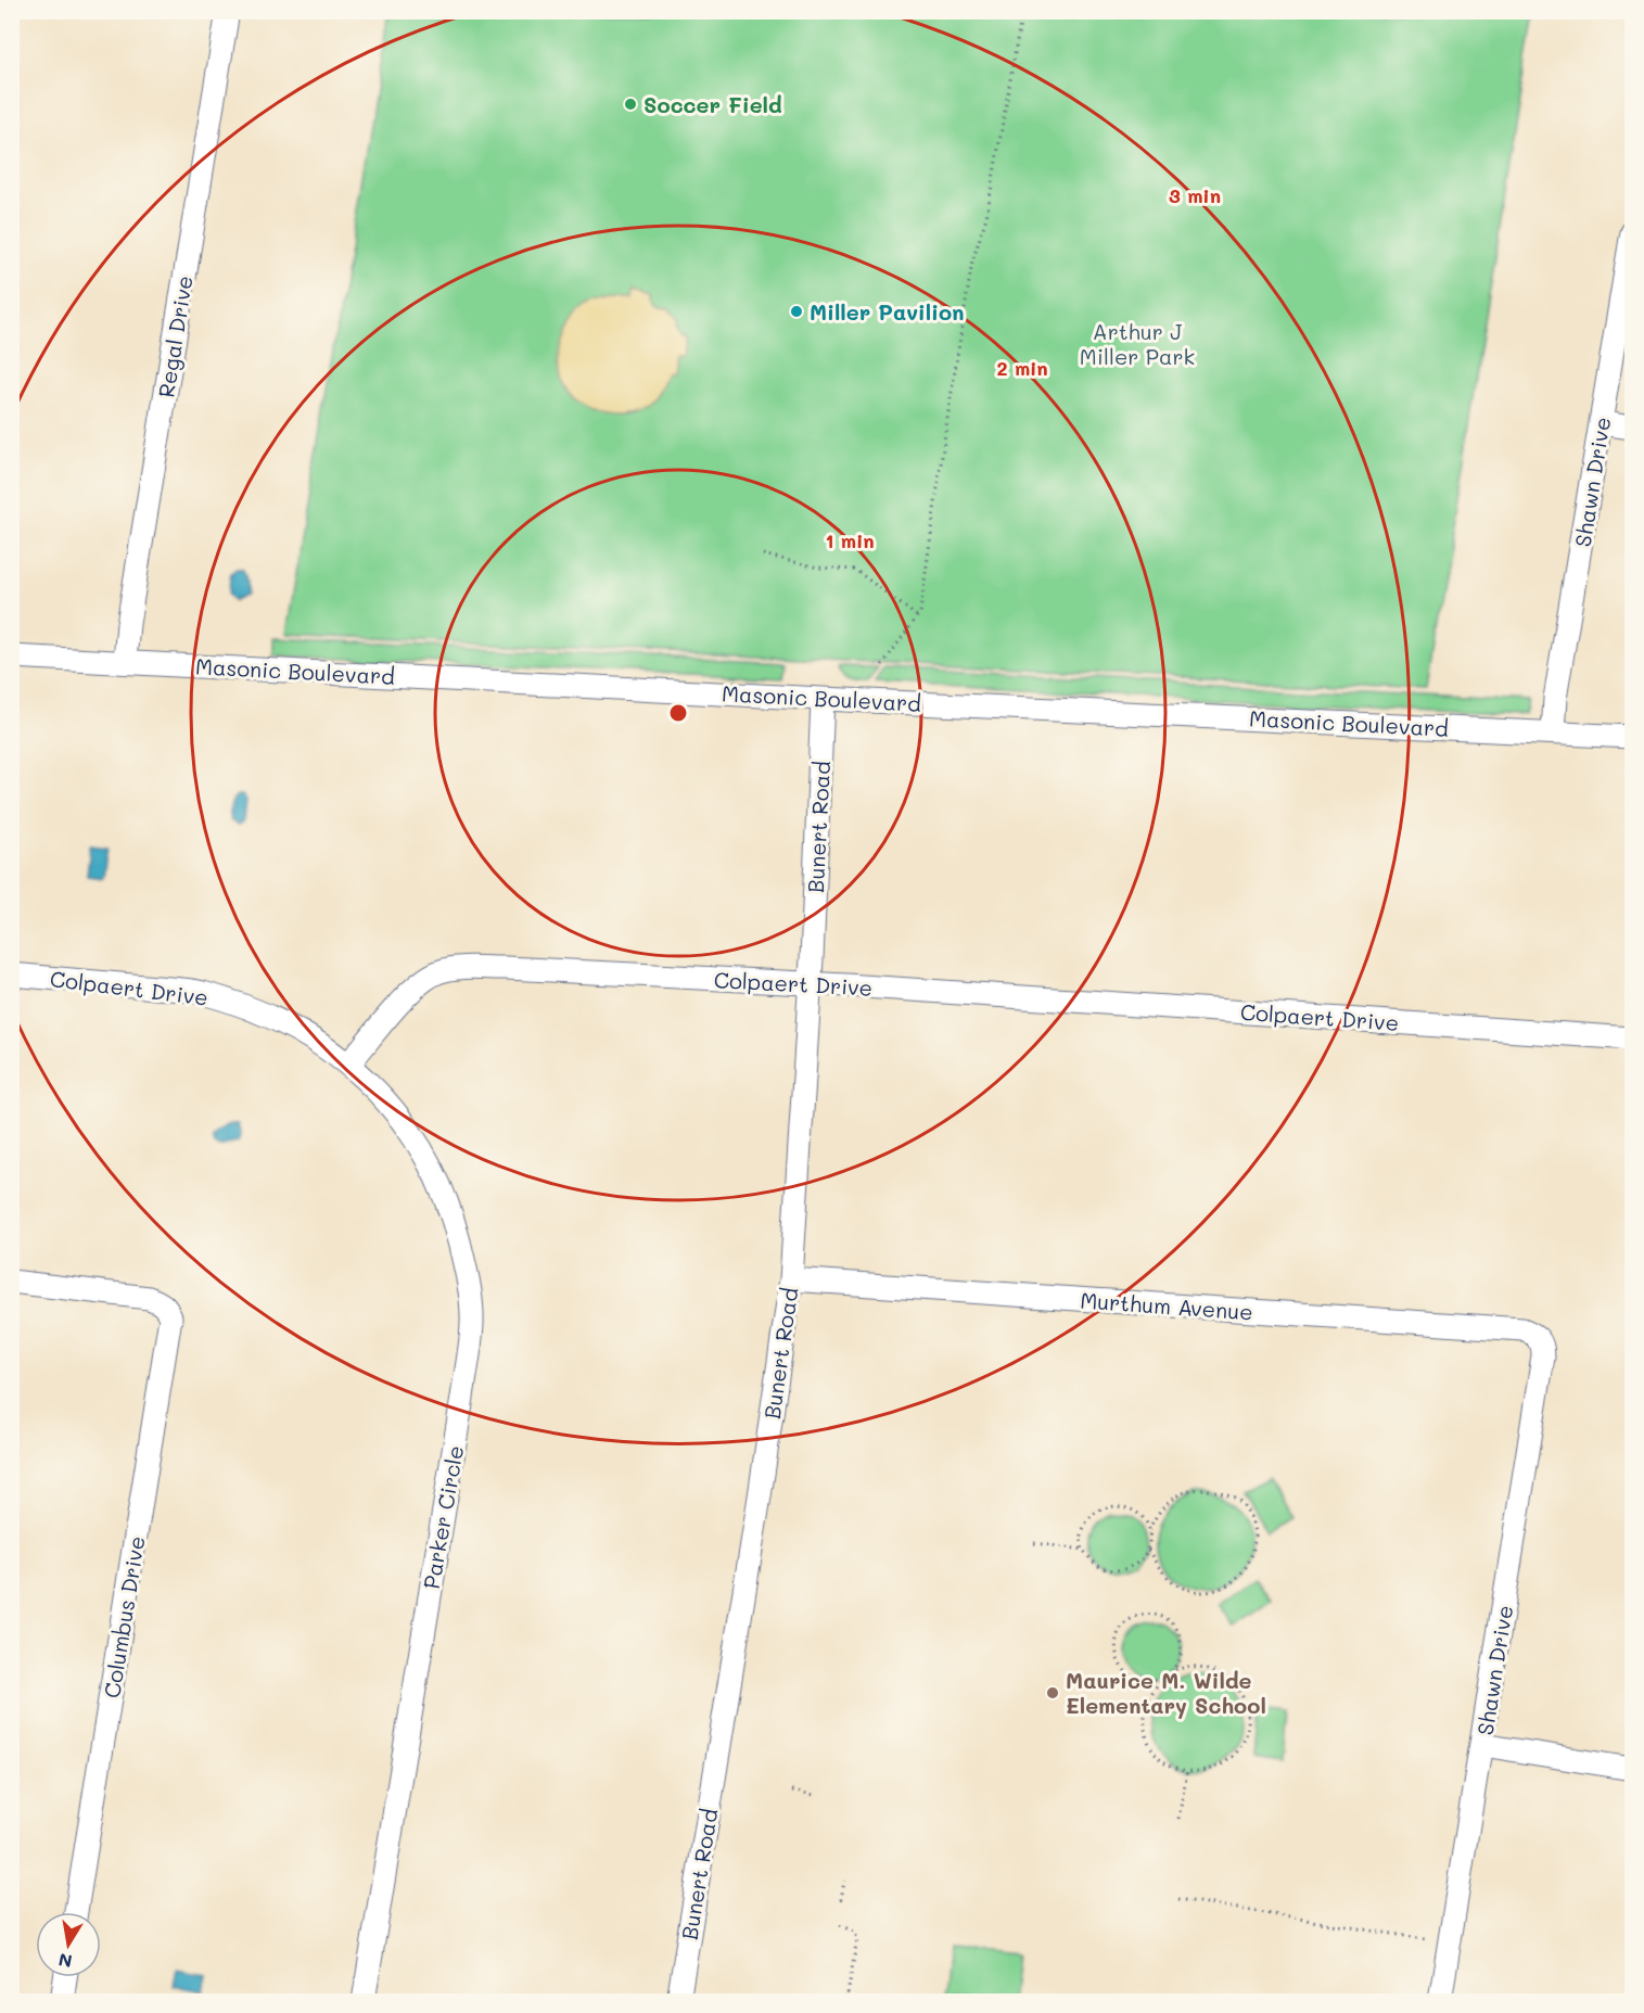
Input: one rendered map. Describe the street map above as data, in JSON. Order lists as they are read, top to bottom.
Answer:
{
  "streets": {
    "street": [
      "Regal Drive",
      "Shawn Drive",
      "Masonic Boulevard",
      "Bunert Road",
      "Colpaert Drive",
      "Murthum Avenue",
      "Parker Circle",
      "Columbus Drive"
    ]
  },
  "crossings": [
    ["Regal Drive", "Masonic Boulevard"],
    ["Shawn Drive", "Masonic Boulevard"],
    ["Shawn Drive", "Murthum Avenue"],
    ["Masonic Boulevard", "Bunert Road"],
    ["Bunert Road", "Colpaert Drive"],
    ["Bunert Road", "Murthum Avenue"],
    ["Colpaert Drive", "Parker Circle"]
  ],
  "parks": ["Arthur J Miller Park"],
  "places": ["Soccer Field", "Miller Pavilion", "Maurice M. Wilde Elementary School"],
  "north": "bottom",
  "rings": ["3 min", "2 min", "1 min"]
}
